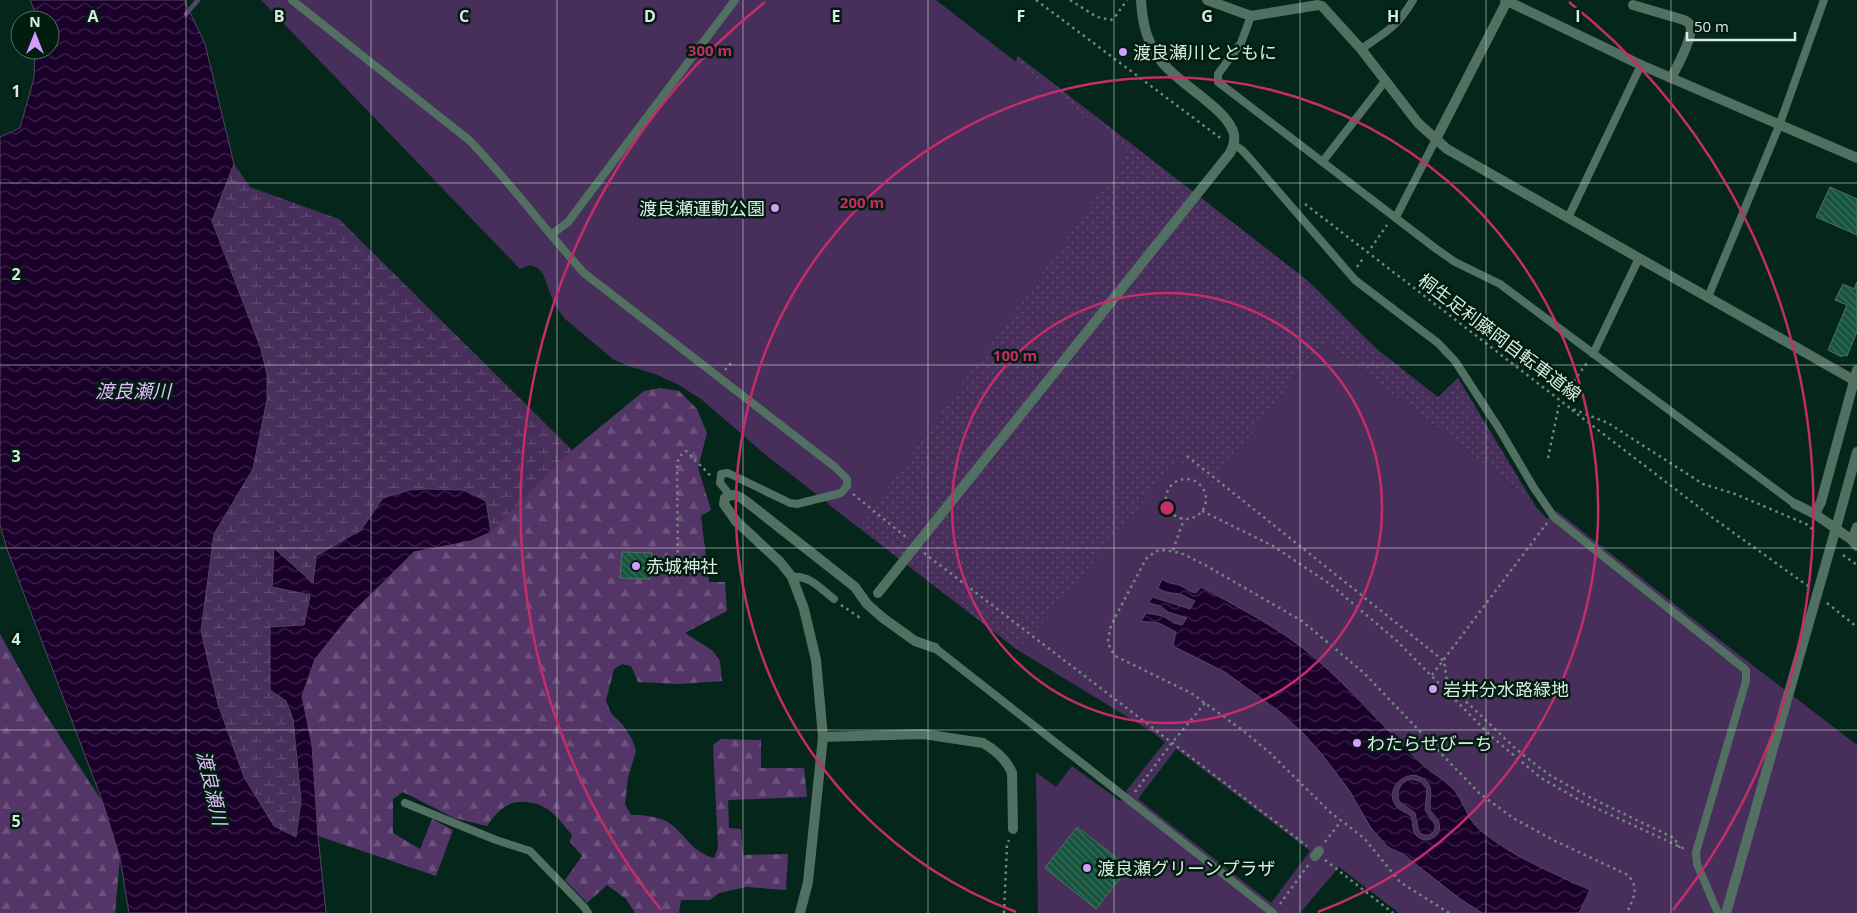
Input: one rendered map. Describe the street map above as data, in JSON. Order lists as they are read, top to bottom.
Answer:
{
  "streets": {
    "path": ["桐生足利藤岡自転車道線"]
  },
  "water": ["渡良瀬川"],
  "places": [
    "渡良瀬川とともに",
    "渡良瀬運動公園",
    "赤城神社",
    "岩井分水路緑地",
    "わたらせびーち",
    "渡良瀬グリーンプラザ"
  ],
  "scale_bar": "50 m",
  "north": "top",
  "grid": {
    "columns": [
      "A",
      "B",
      "C",
      "D",
      "E",
      "F",
      "G",
      "H",
      "I"
    ],
    "rows": [
      "1",
      "2",
      "3",
      "4",
      "5"
    ]
  },
  "rings": ["300 m", "200 m", "100 m"]
}
